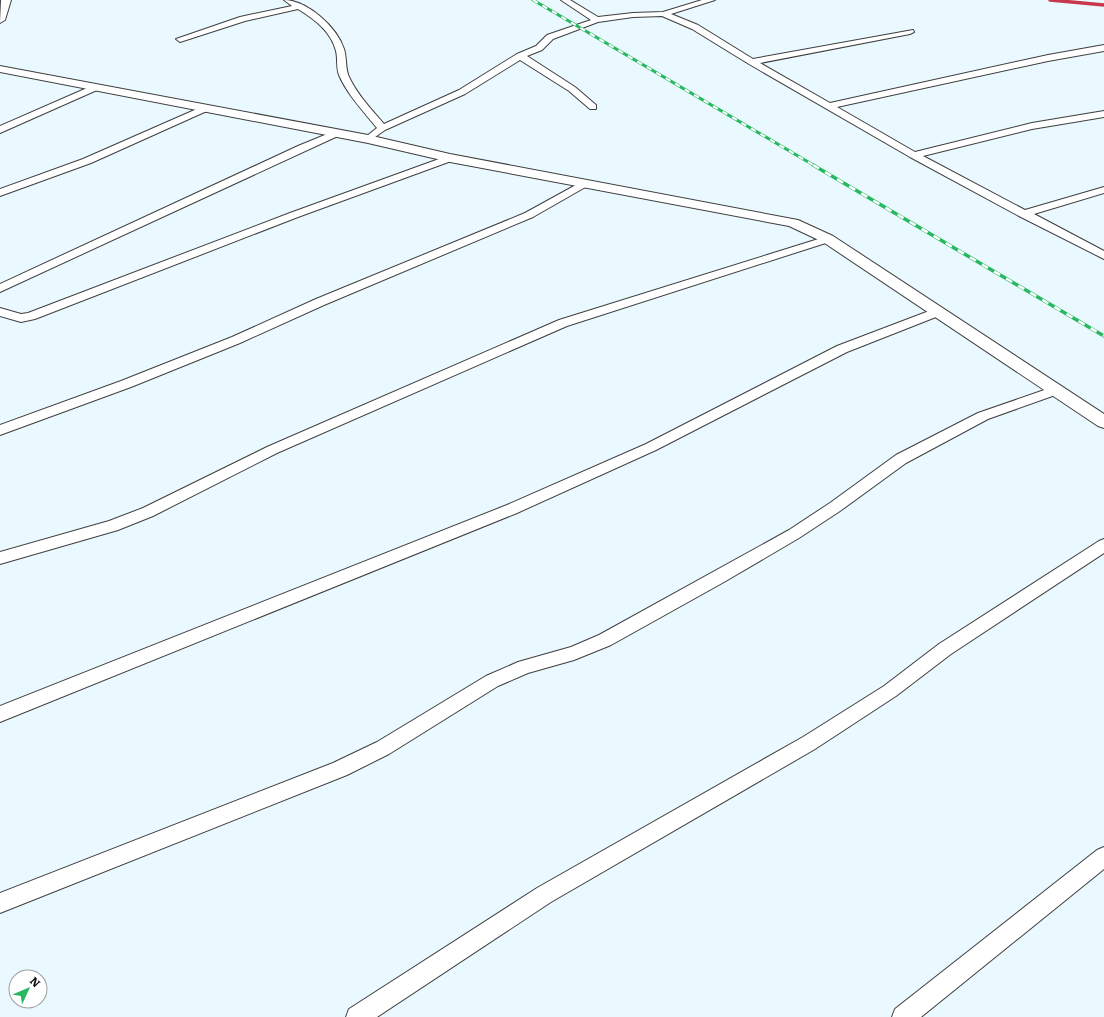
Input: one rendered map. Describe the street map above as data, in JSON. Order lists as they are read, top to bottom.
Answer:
{
  "north": "top right"
}
